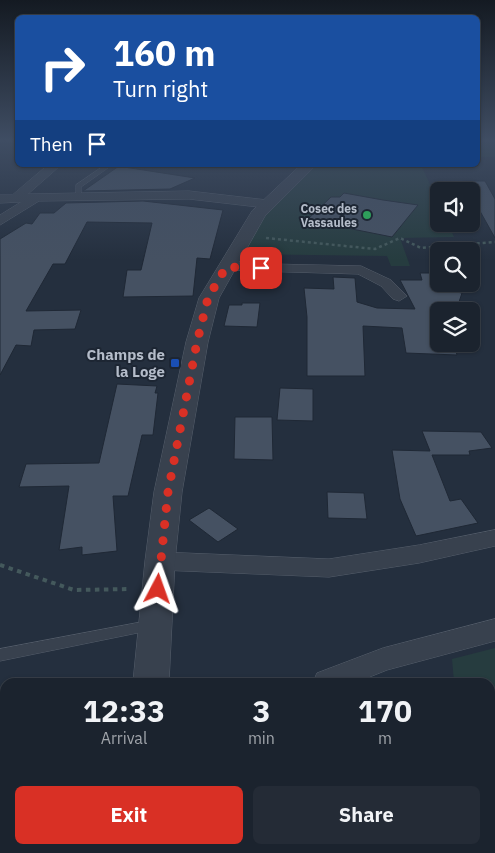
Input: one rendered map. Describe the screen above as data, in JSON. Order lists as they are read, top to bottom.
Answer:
{
  "places": {
    "other": ["Cosec des Vassaules"],
    "transit": ["Champs de la Loge"]
  },
  "page": {
    "turn": ["160 m", "Turn right"],
    "then": "Then",
    "eta": [
      "12:33",
      "Arrival",
      "3",
      "min",
      "170",
      "m"
    ],
    "buttons": ["Exit", "Share"]
  }
}
